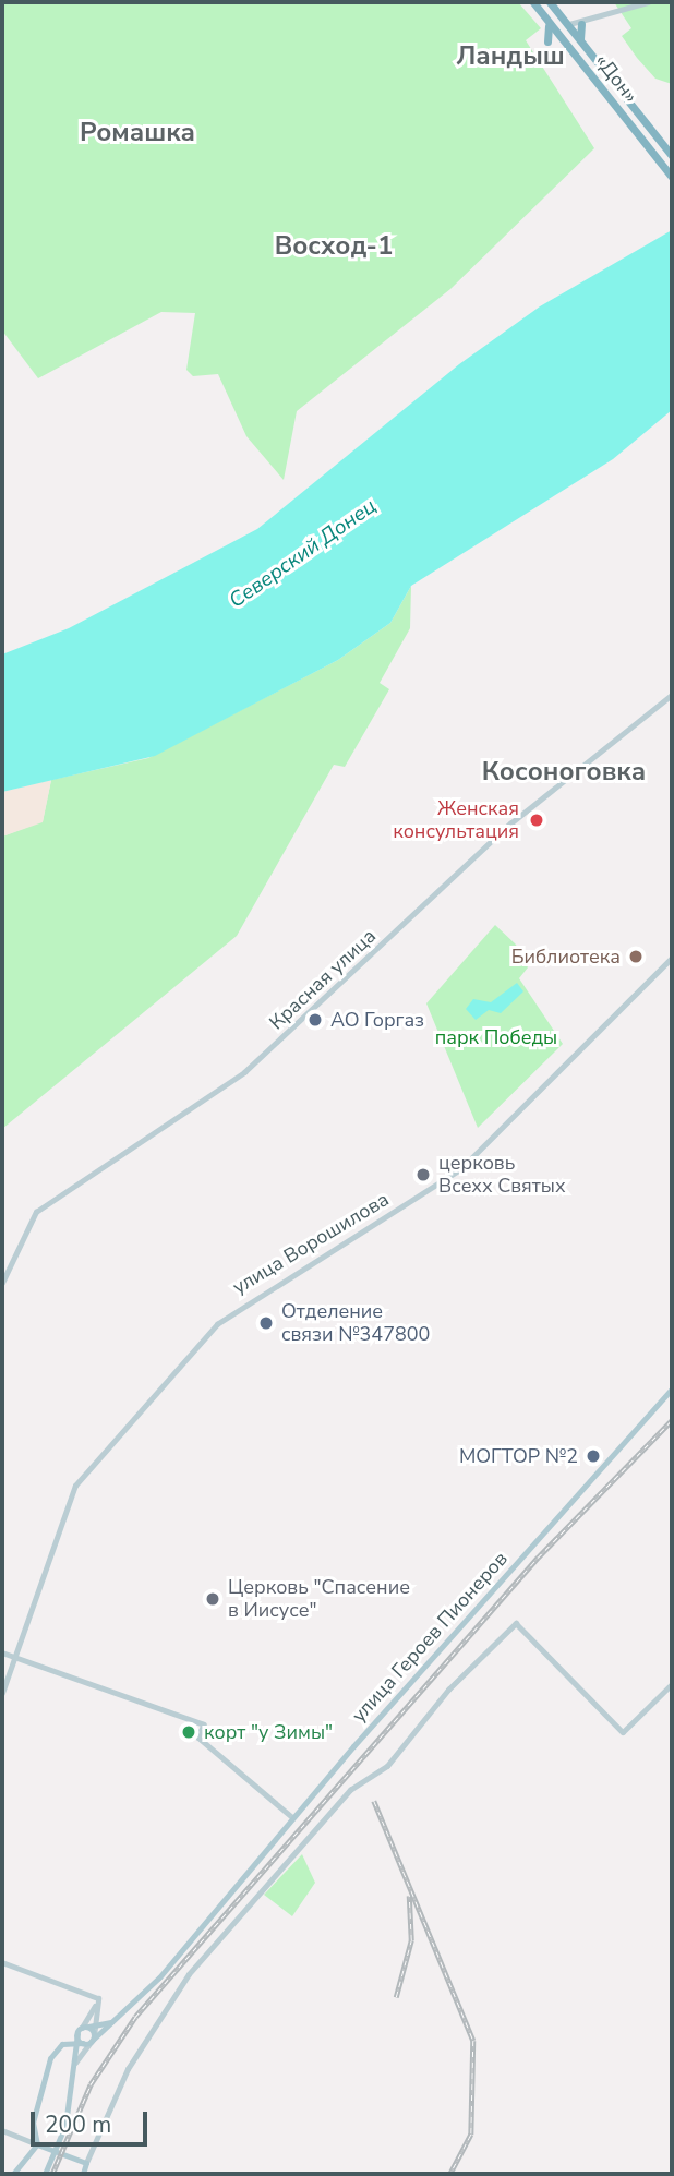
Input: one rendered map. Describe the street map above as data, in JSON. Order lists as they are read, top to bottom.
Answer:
{
  "streets": {
    "highway": ["«Дон»"],
    "main road": ["улица Героев Пионеров"],
    "street": ["Красная улица", "улица Ворошилова"]
  },
  "districts": [
    "Ландыш",
    "Ромашка",
    "Восход-1",
    "Косоноговка"
  ],
  "water": ["Северский Донец"],
  "parks": ["парк Победы"],
  "places": [
    "Женская консультация",
    "Библиотека",
    "АО Горгаз",
    "церковь Всехх Святых",
    "Отделение связи №347800",
    "МОГТОР №2",
    "Церковь \"Спасение в Иисусе\"",
    "корт \"у Зимы\""
  ],
  "scale_bar": "200 m"
}
